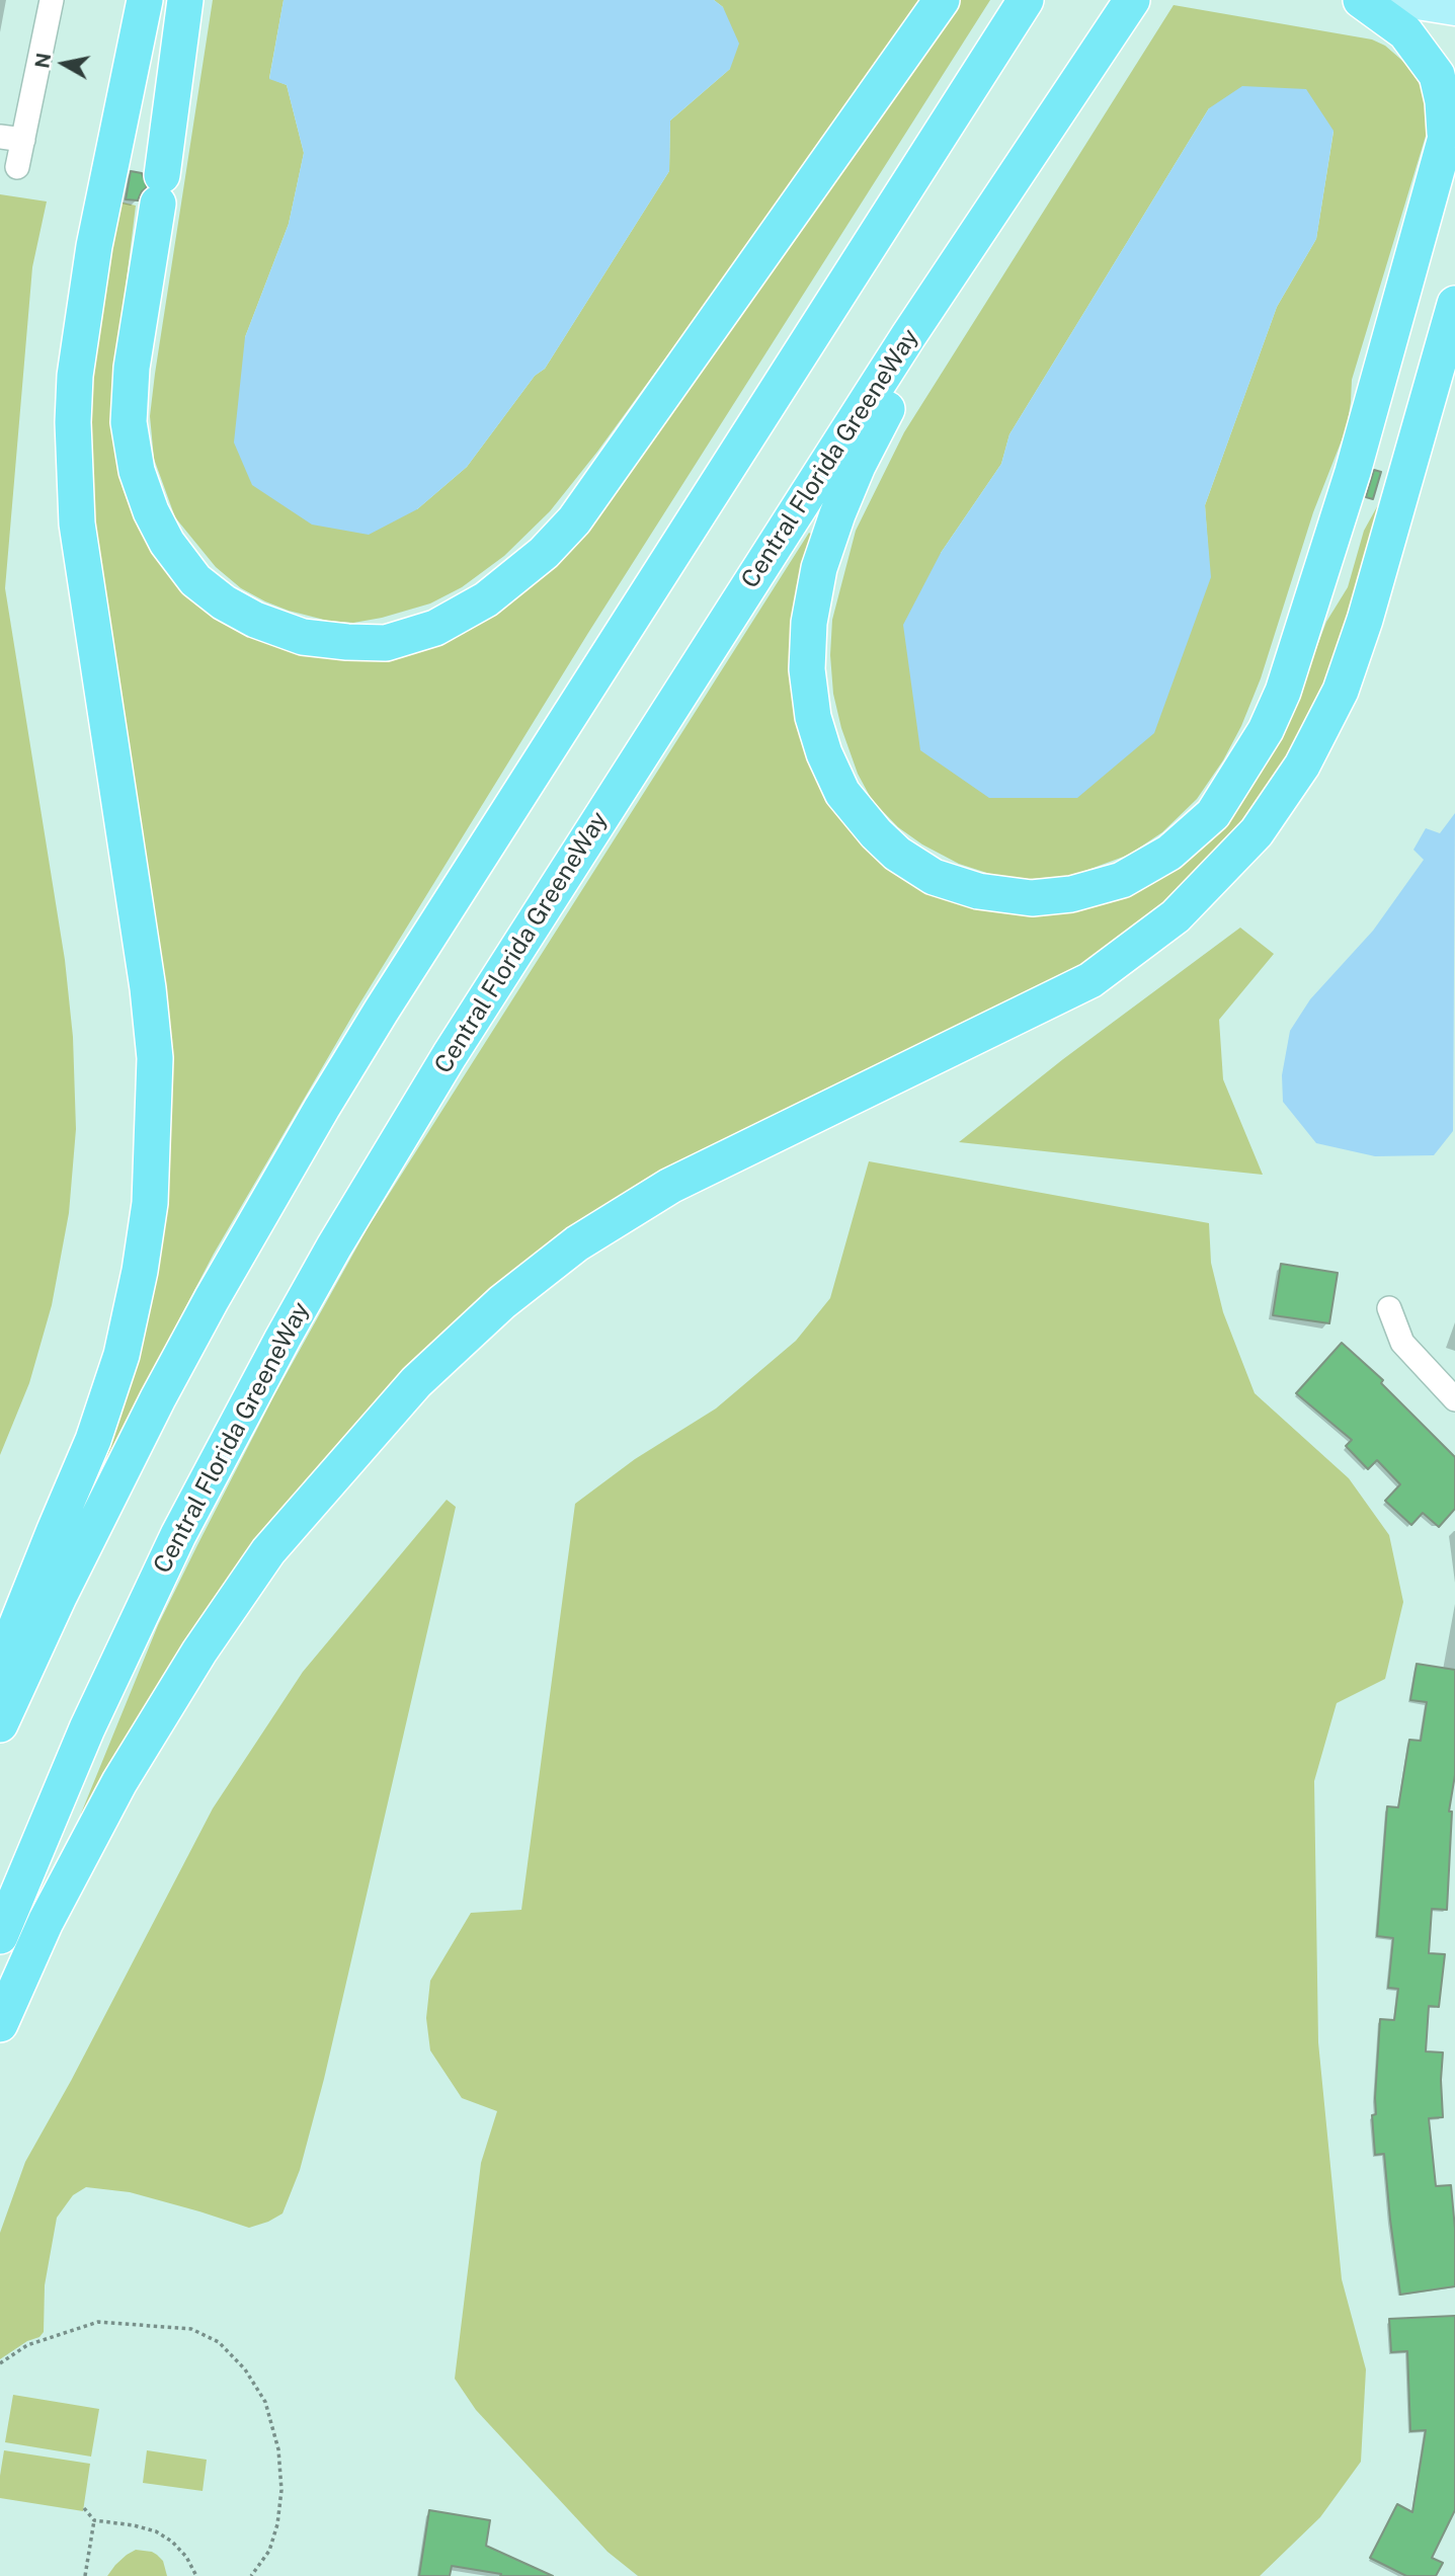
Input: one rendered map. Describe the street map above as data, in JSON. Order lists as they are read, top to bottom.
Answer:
{
  "streets": {
    "highway": ["Central Florida GreeneWay"]
  },
  "north": "left"
}
